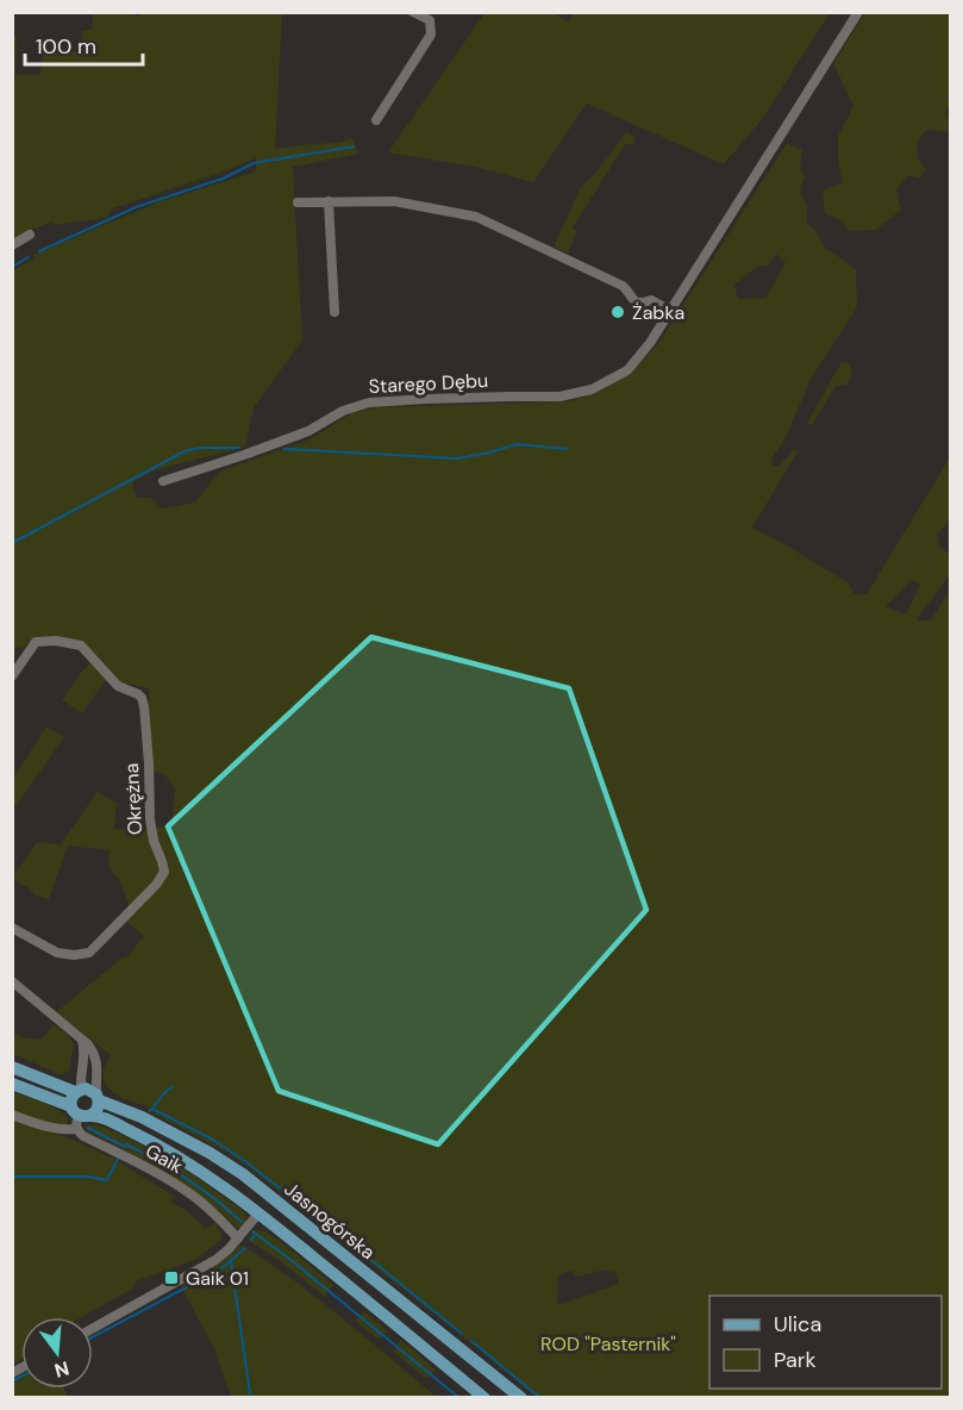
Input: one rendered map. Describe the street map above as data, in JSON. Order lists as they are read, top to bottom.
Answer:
{
  "streets": {
    "main road": ["Jasnogórska"],
    "street": ["Starego Dębu", "Okrężna", "Gaik"]
  },
  "crossings": [
    ["Gaik", "Jasnogórska"]
  ],
  "parks": ["ROD \"Pasternik\""],
  "places": {
    "other": ["Żabka"],
    "transit": ["Gaik 01"]
  },
  "legend": ["Ulica", "Park"],
  "scale_bar": "100 m",
  "north": "bottom"
}
